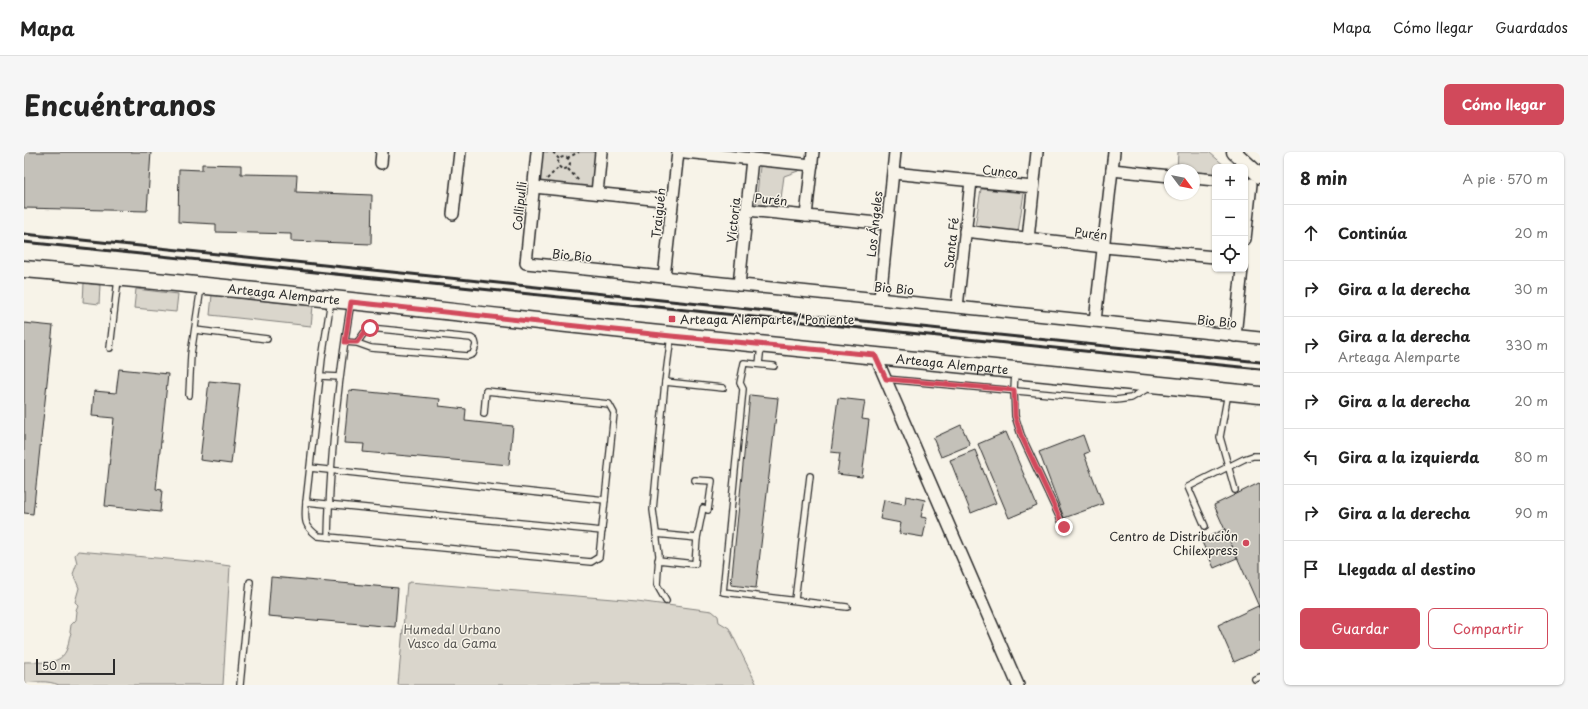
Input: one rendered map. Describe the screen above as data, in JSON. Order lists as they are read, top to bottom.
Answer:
{
  "streets": {
    "main road": ["Arteaga Alemparte"],
    "street": [
      "Cunco",
      "Purén",
      "Collipulli",
      "Traiguén",
      "Victoria",
      "Los Ángeles",
      "Santa Fé",
      "Bio Bio"
    ]
  },
  "crossings": [
    ["Cunco", "Los Ángeles"],
    ["Cunco", "Santa Fé"],
    ["Purén", "Victoria"],
    ["Purén", "Los Ángeles"],
    ["Purén", "Santa Fé"],
    ["Collipulli", "Bio Bio"],
    ["Traiguén", "Bio Bio"],
    ["Victoria", "Bio Bio"],
    ["Los Ángeles", "Bio Bio"],
    ["Santa Fé", "Bio Bio"]
  ],
  "parks": ["Humedal Urbano Vasco da Gama"],
  "places": {
    "transit": ["Arteaga Alemparte / Poniente"],
    "other": ["Centro de Distribución Chilexpress"]
  },
  "scale_bar": "50 m",
  "north": "bottom right",
  "page": {
    "header": "Mapa",
    "nav": ["Mapa", "Cómo llegar", "Guardados"],
    "title": "Encuéntranos",
    "buttons": [
      "Cómo llegar",
      ["Guardar", "Compartir"]
    ],
    "heading": ["8 min", "A pie · 570 m"],
    "map_buttons": ["+", "−"],
    "list": [
      ["Continúa", "20 m"],
      ["Gira a la derecha", "30 m"],
      ["Gira a la derecha", "Arteaga Alemparte", "330 m"],
      ["Gira a la derecha", "20 m"],
      ["Gira a la izquierda", "80 m"],
      ["Gira a la derecha", "90 m"],
      "Llegada al destino"
    ],
    "scale": "50 m"
  }
}
